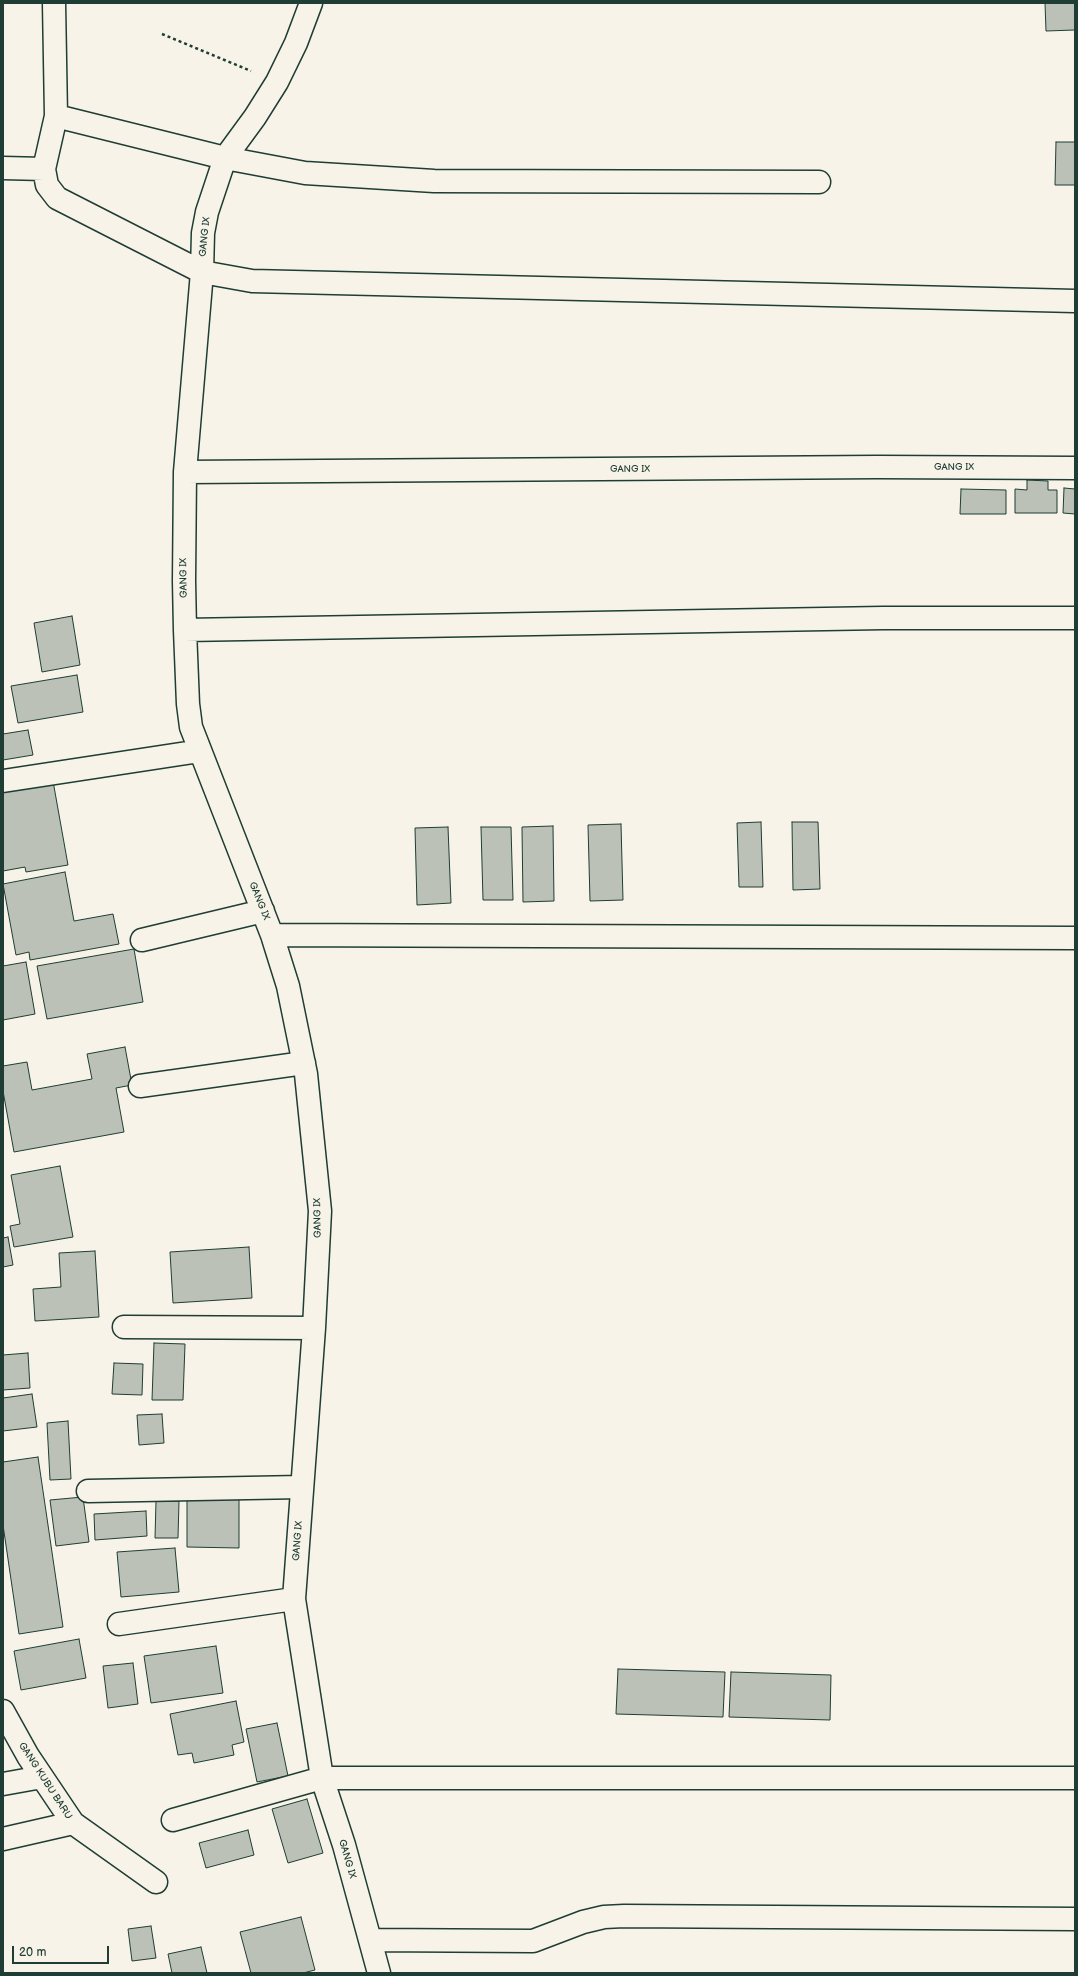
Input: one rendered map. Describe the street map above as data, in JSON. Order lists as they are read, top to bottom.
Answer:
{
  "streets": {
    "street": ["GANG IX", "GANG KUBU BARU"]
  },
  "scale_bar": "20 m"
}
